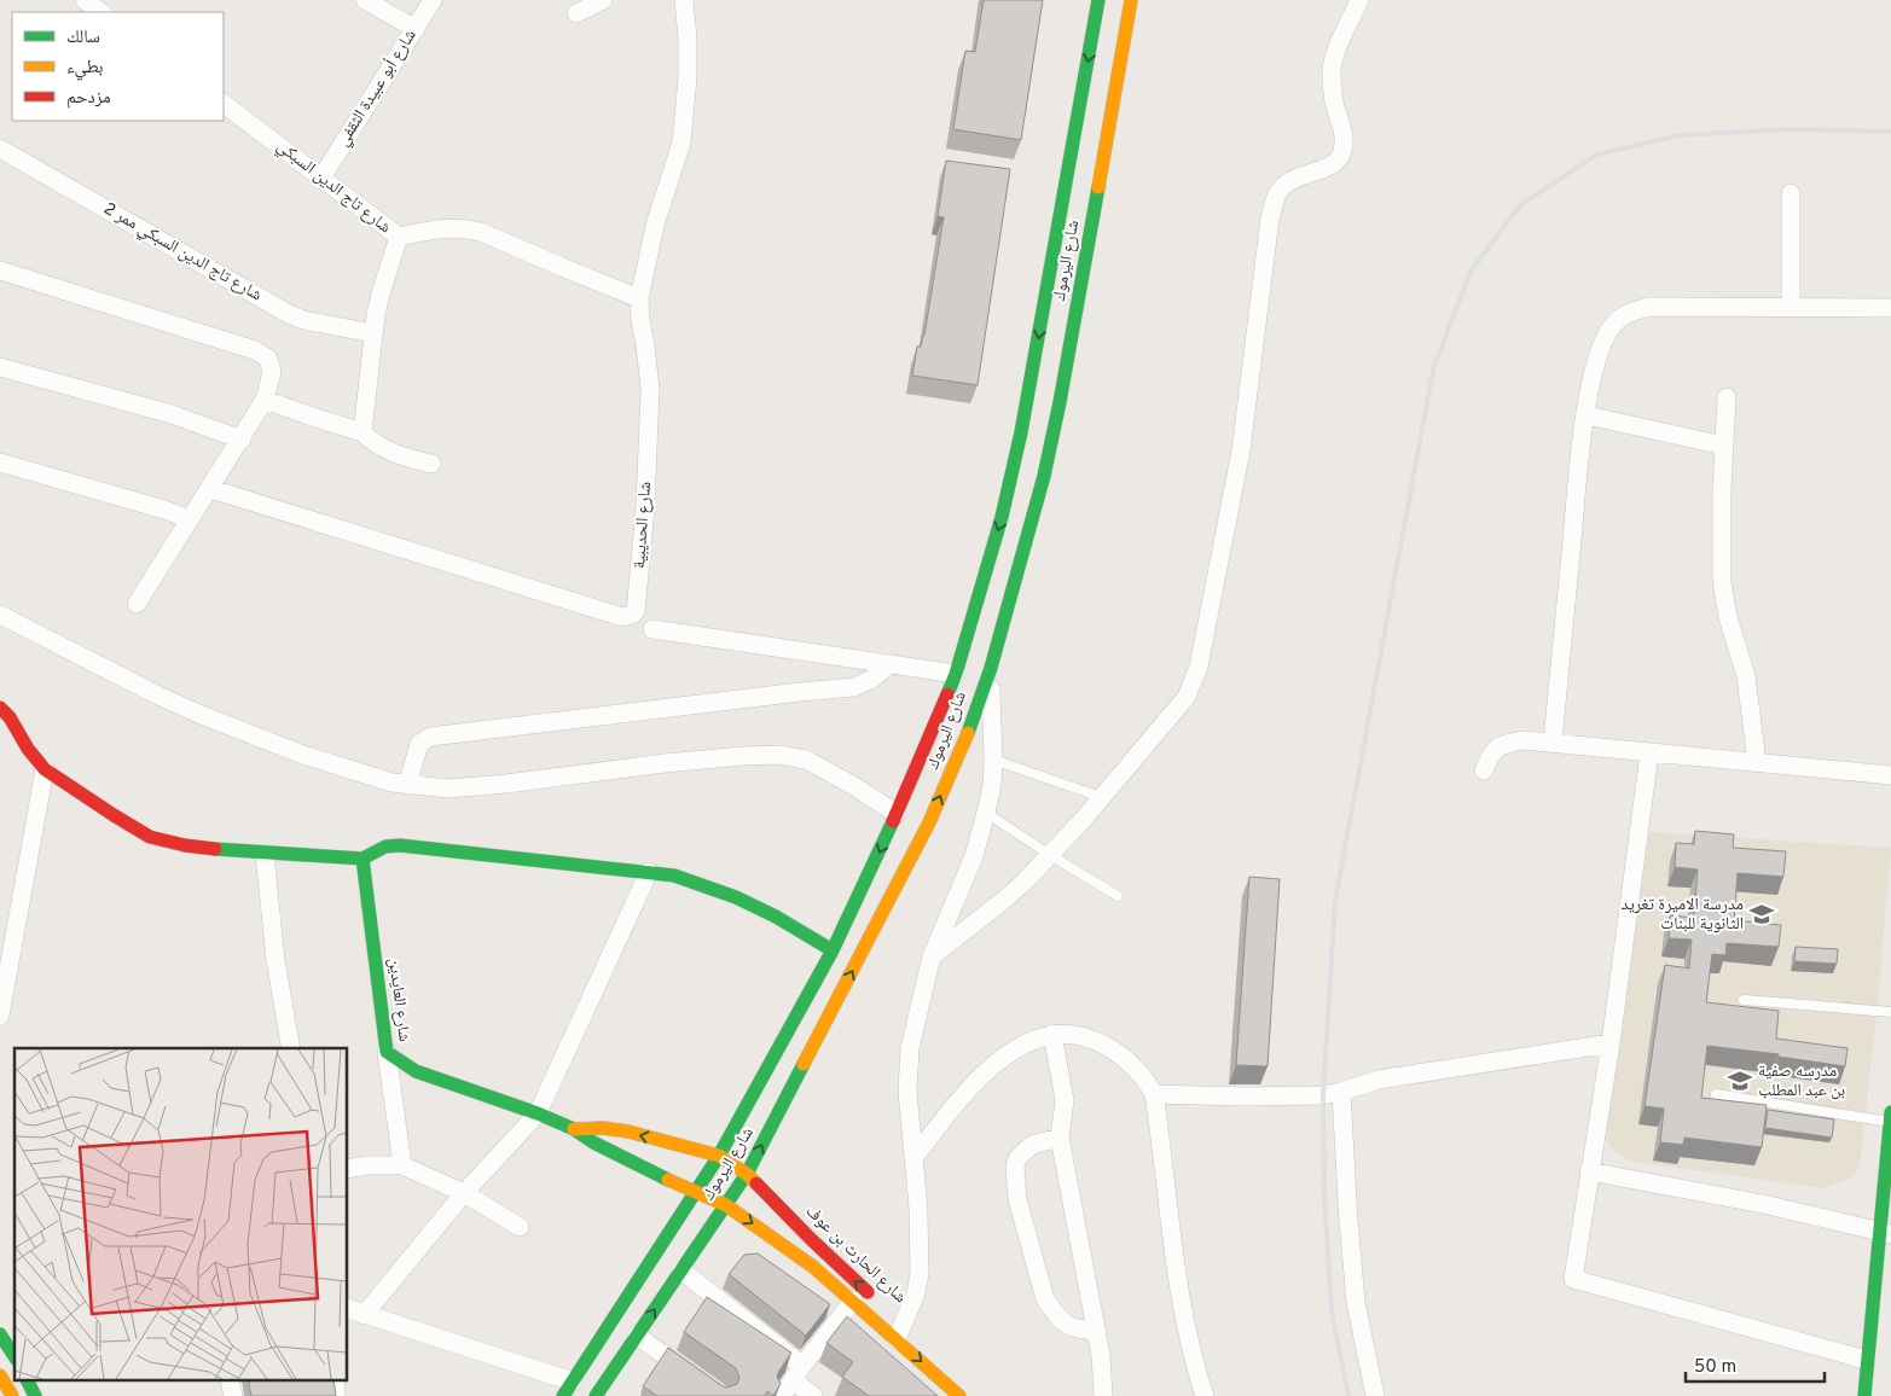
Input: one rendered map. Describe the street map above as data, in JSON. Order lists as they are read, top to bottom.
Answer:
{
  "streets": {
    "main road": ["شارع اليرموك", "شارع العايدين", "شارع الحارث بن عوف"],
    "street": [
      "شارع أبو عبيدة الثقفي",
      "شارع تاج الدين السبكي",
      "شارع تاج الدين السبكي ممر 2",
      "شارع الحديبية"
    ]
  },
  "crossings": [
    ["شارع أبو عبيدة الثقفي", "شارع تاج الدين السبكي"],
    ["شارع تاج الدين السبكي", "شارع تاج الدين السبكي ممر 2"],
    ["شارع اليرموك", "شارع الحارث بن عوف"],
    ["شارع العايدين", "شارع الحارث بن عوف"]
  ],
  "places": {
    "school or university": ["مدرسة الاميرة تغريد الثانوية للبنات", "مدرسه صفية بن عبد المطلب"]
  },
  "legend": ["سالك", "بطيء", "مزدحم"],
  "scale_bar": "50 m"
}
